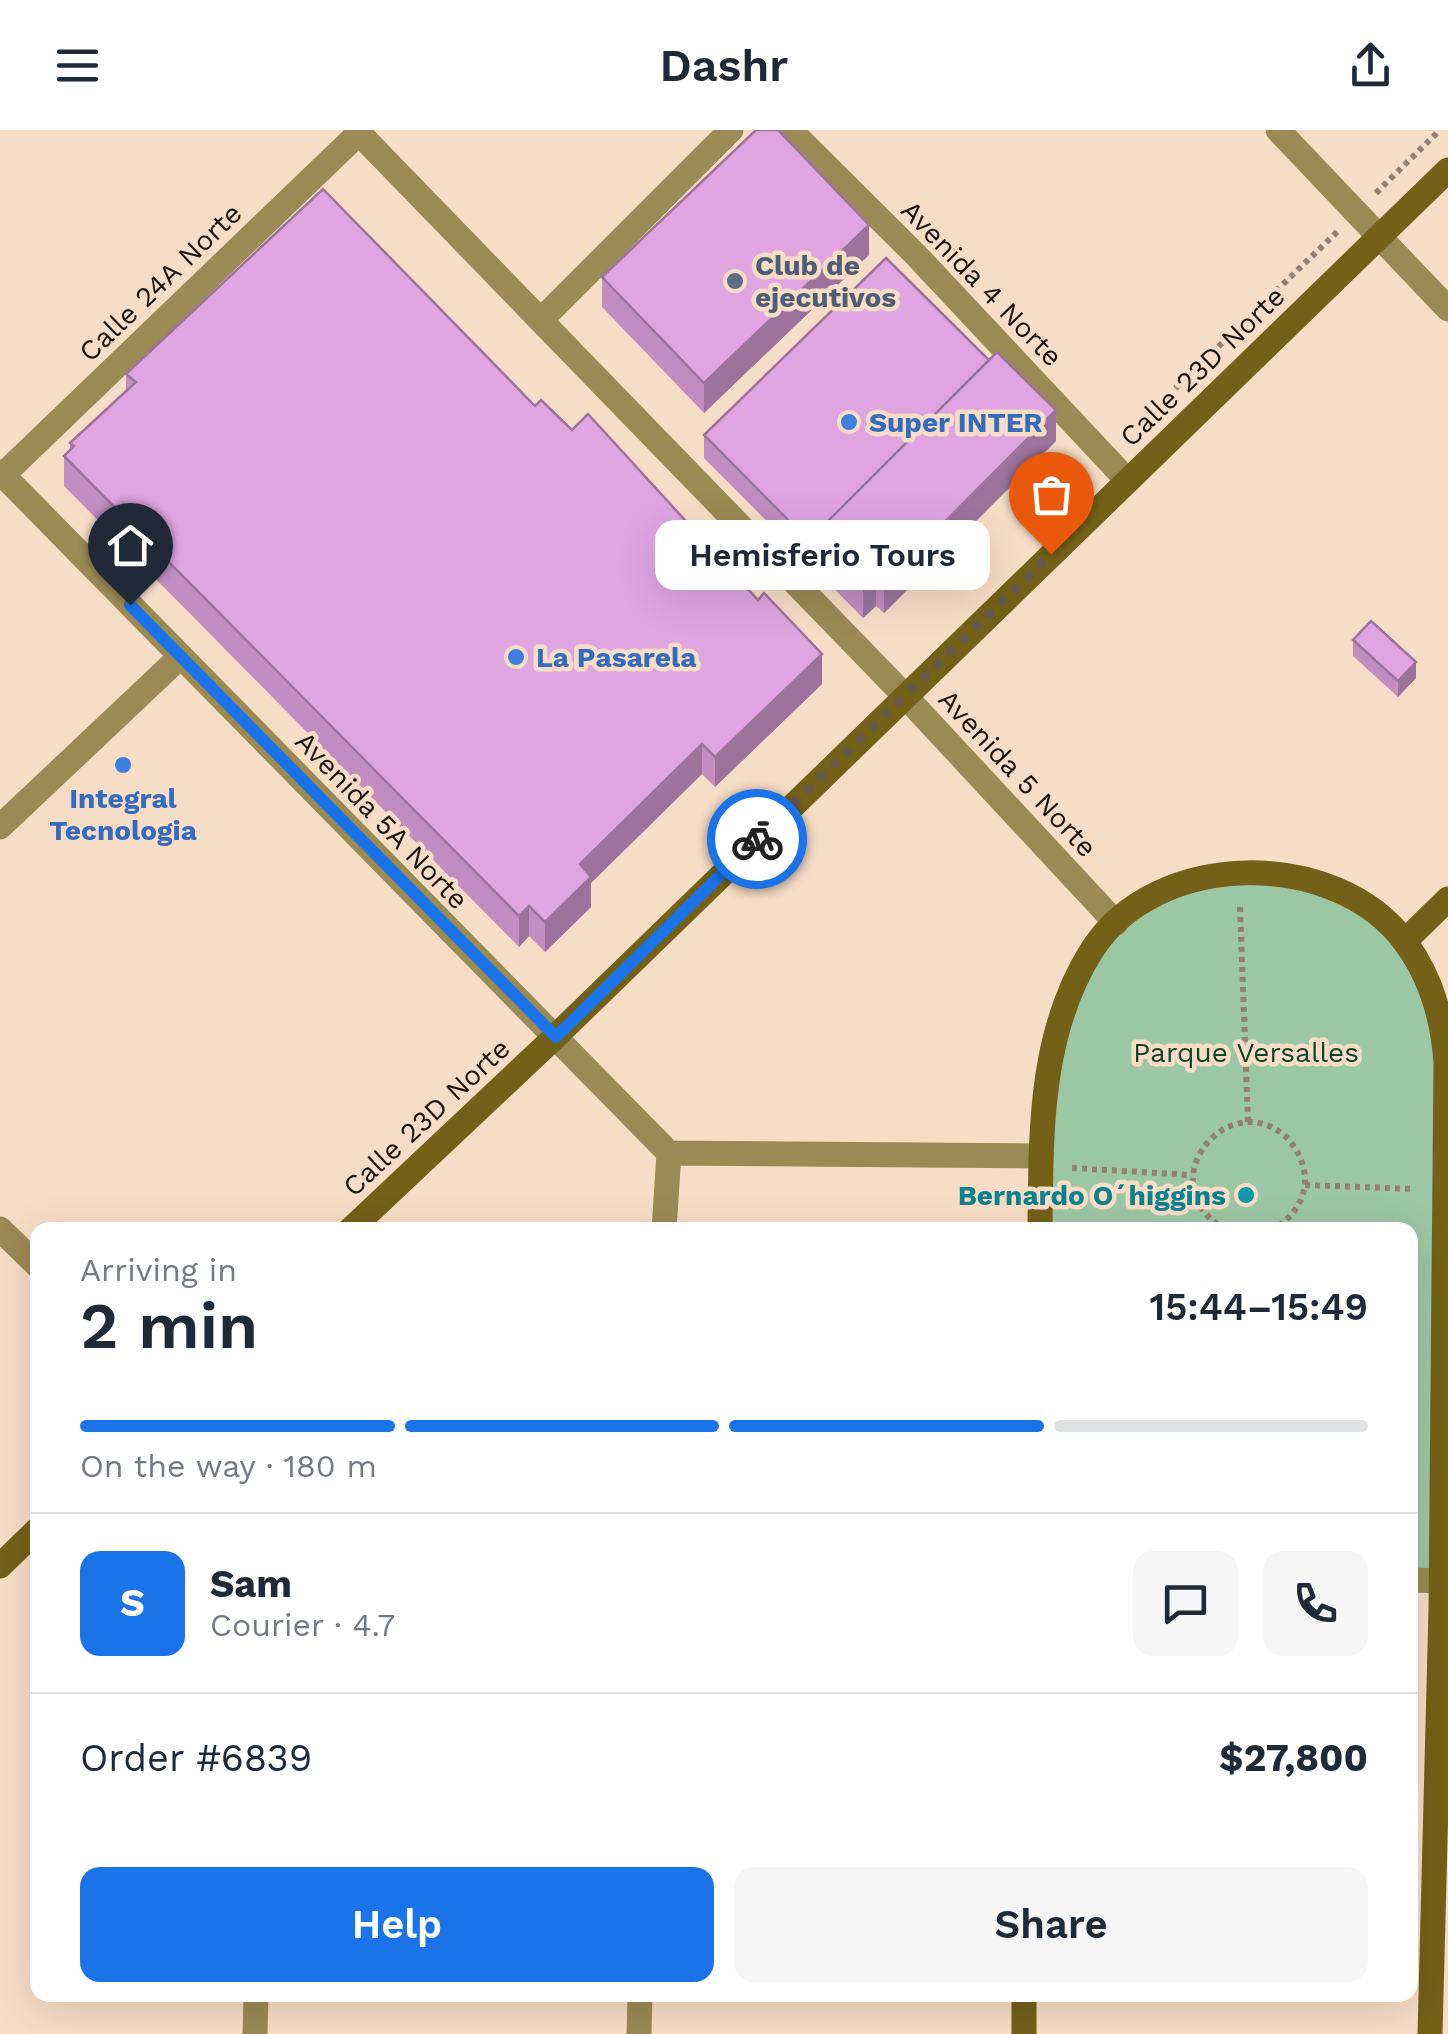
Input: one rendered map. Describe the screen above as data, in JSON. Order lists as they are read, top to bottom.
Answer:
{
  "streets": {
    "street": [
      "Calle 24A Norte",
      "Avenida 4 Norte",
      "Calle 23D Norte",
      "Avenida 5 Norte",
      "Avenida 5A Norte"
    ]
  },
  "crossings": [
    ["Calle 24A Norte", "Avenida 5 Norte"],
    ["Calle 24A Norte", "Avenida 5A Norte"],
    ["Avenida 4 Norte", "Calle 23D Norte"],
    ["Calle 23D Norte", "Avenida 5 Norte"],
    ["Calle 23D Norte", "Avenida 5A Norte"]
  ],
  "parks": ["Parque Versalles"],
  "places": [
    "Club de ejecutivos",
    "Super INTER",
    "Hemisferio Tours",
    "La Pasarela",
    "Integral Tecnologia",
    "Bernardo O´higgins"
  ],
  "page": {
    "header": "Dashr",
    "bubble": "Hemisferio Tours",
    "heading": ["2 min", "Arriving in", "15:44–15:49"],
    "panel": [
      "Sam",
      "Courier · 4.7",
      "Order #6839",
      "$27,800"
    ],
    "bar": "On the way · 180 m",
    "round": "S",
    "buttons": ["Help", "Share"]
  }
}
